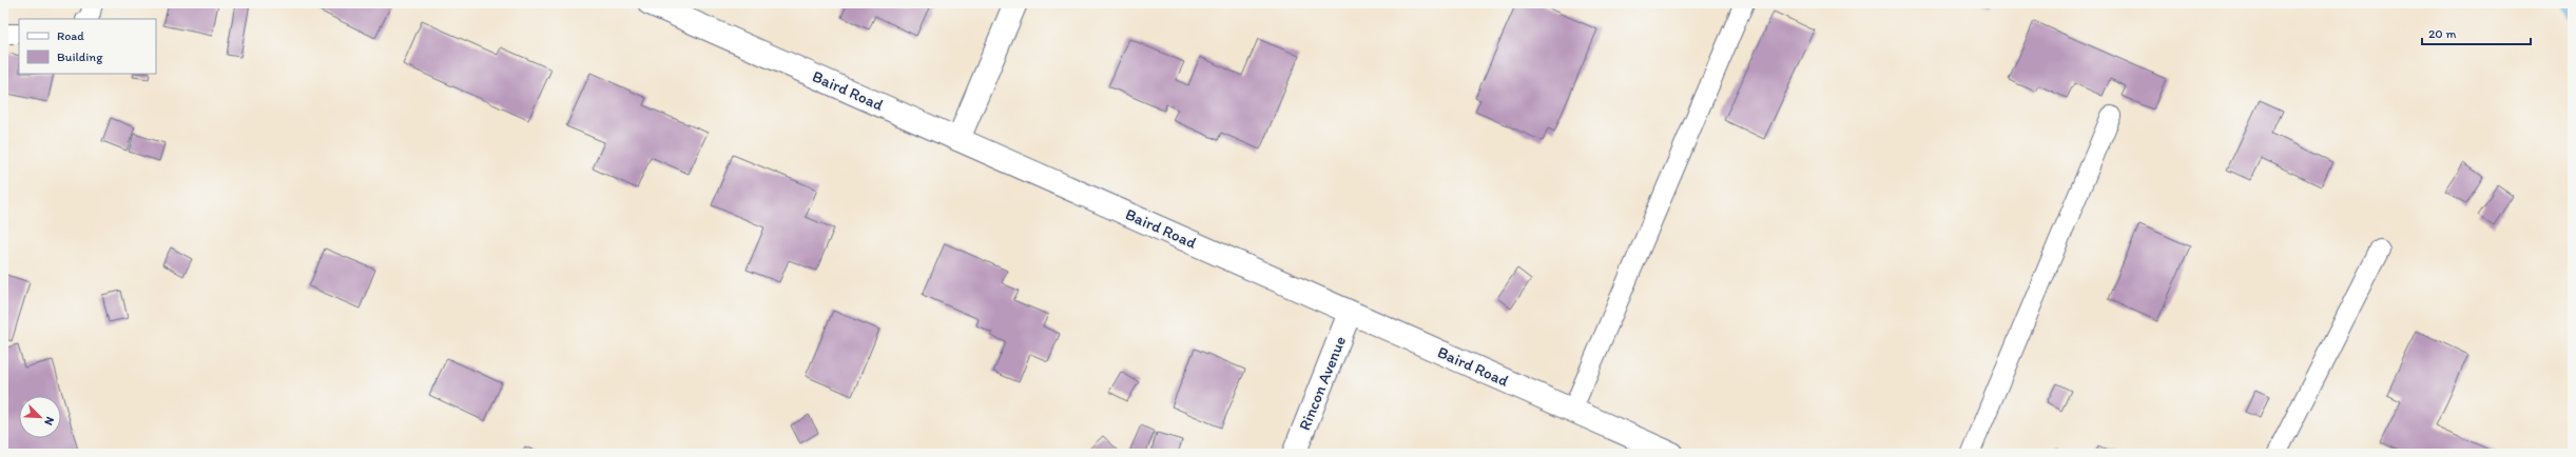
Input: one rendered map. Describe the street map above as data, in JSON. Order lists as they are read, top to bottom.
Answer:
{
  "streets": {
    "street": ["Baird Road", "Rincon Avenue"]
  },
  "crossings": [
    ["Baird Road", "Rincon Avenue"]
  ],
  "legend": ["Road", "Building"],
  "scale_bar": "20 m",
  "north": "bottom right"
}
